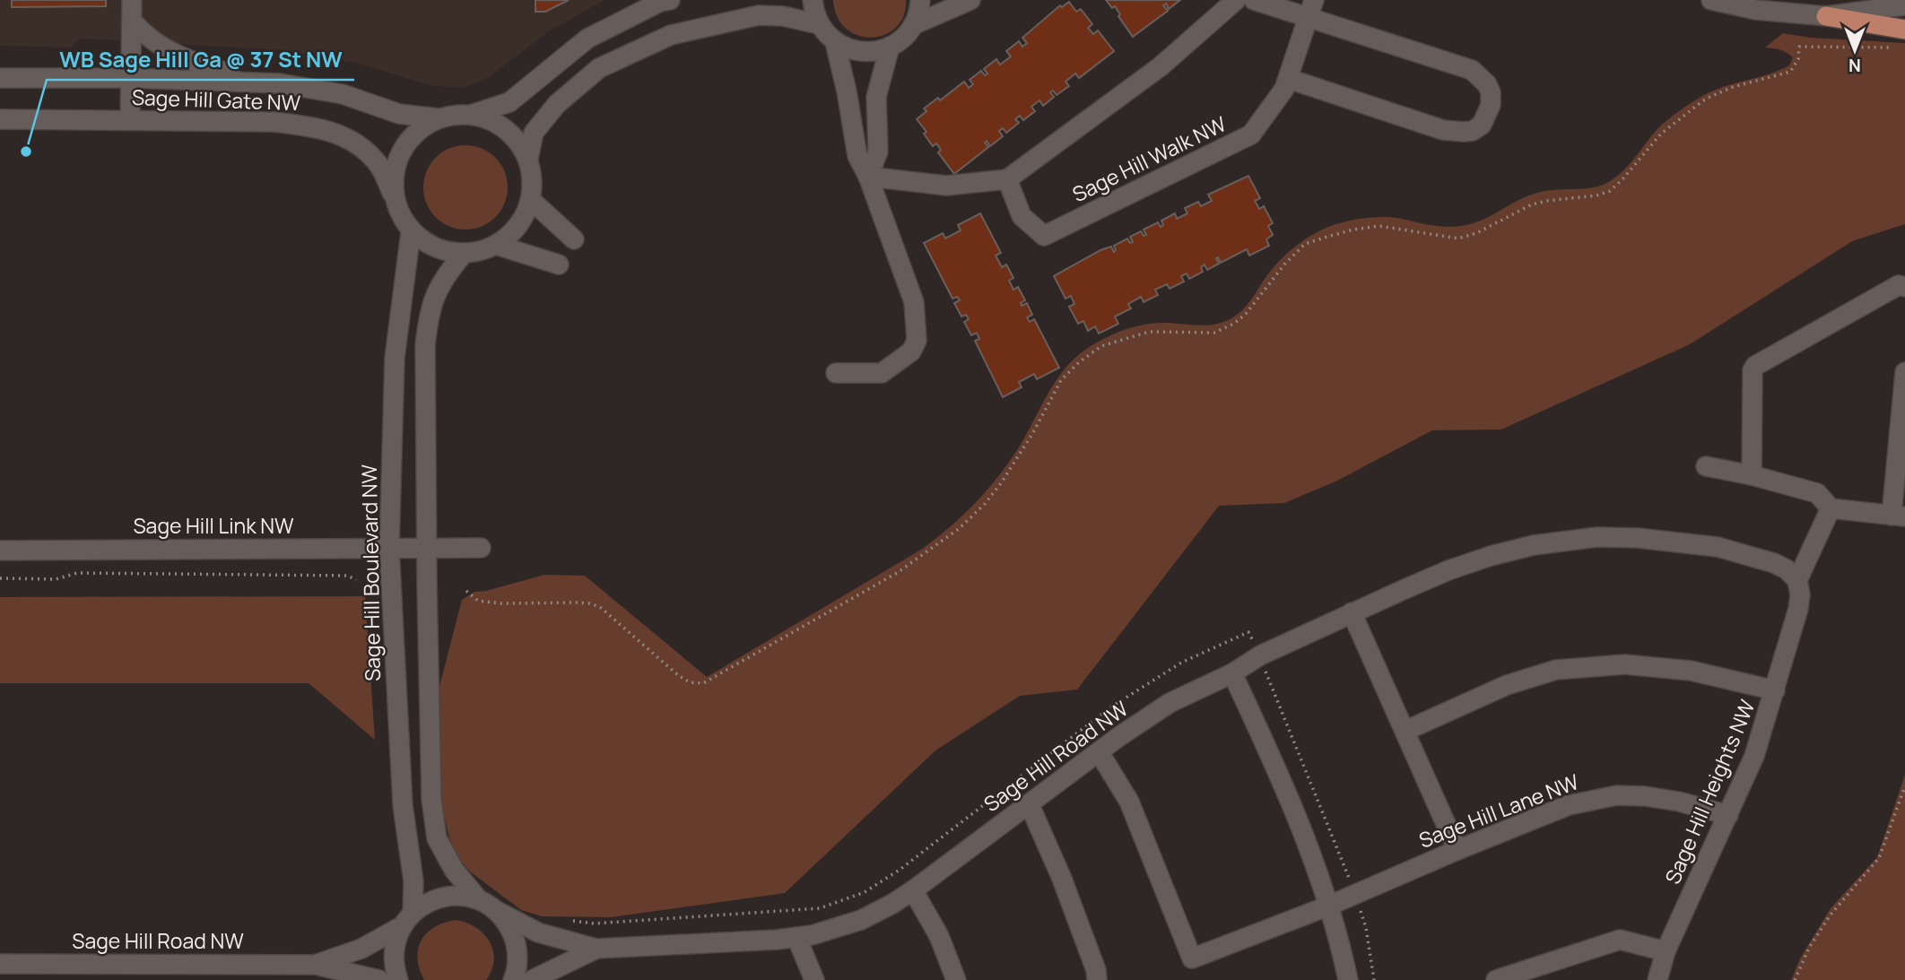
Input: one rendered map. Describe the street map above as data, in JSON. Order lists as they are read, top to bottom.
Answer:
{
  "streets": {
    "street": [
      "Sage Hill Gate NW",
      "Sage Hill Walk NW",
      "Sage Hill Link NW",
      "Sage Hill Boulevard NW",
      "Sage Hill Road NW",
      "Sage Hill Heights NW",
      "Sage Hill Lane NW"
    ]
  },
  "crossings": [
    ["Sage Hill Gate NW", "Sage Hill Boulevard NW"],
    ["Sage Hill Link NW", "Sage Hill Boulevard NW"],
    ["Sage Hill Boulevard NW", "Sage Hill Road NW"],
    ["Sage Hill Road NW", "Sage Hill Lane NW"],
    ["Sage Hill Heights NW", "Sage Hill Lane NW"]
  ],
  "places": ["WB Sage Hill Ga @ 37 St NW"],
  "north": "bottom"
}
